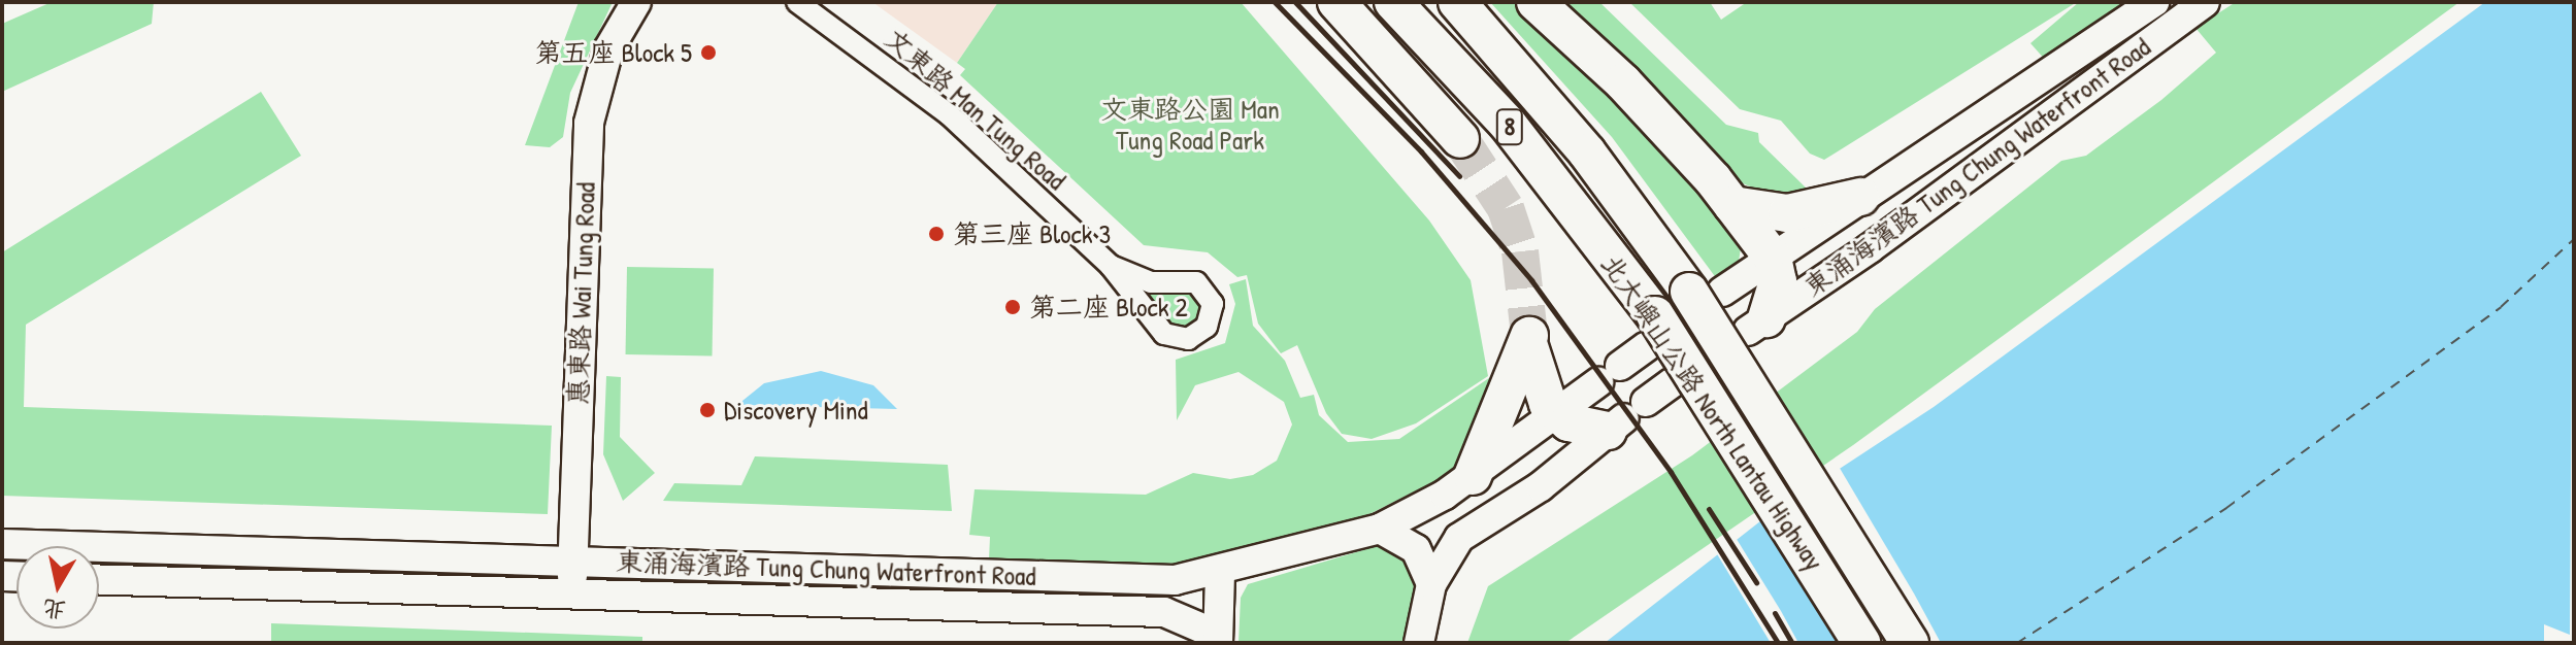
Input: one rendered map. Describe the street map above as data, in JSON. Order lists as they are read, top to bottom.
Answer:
{
  "streets": {
    "highway": ["8", "北大嶼山公路 North Lantau Highway"],
    "main road": ["東涌海濱路 Tung Chung Waterfront Road", "惠東路 Wai Tung Road"],
    "street": ["文東路 Man Tung Road"]
  },
  "crossings": [
    ["東涌海濱路 Tung Chung Waterfront Road", "惠東路 Wai Tung Road"],
    ["東涌海濱路 Tung Chung Waterfront Road", "北大嶼山公路 North Lantau Highway"]
  ],
  "parks": ["文東路公園 Man Tung Road Park"],
  "places": [
    "第五座 Block 5",
    "第三座 Block 3",
    "第二座 Block 2",
    "Discovery Mind"
  ],
  "north": "bottom"
}
